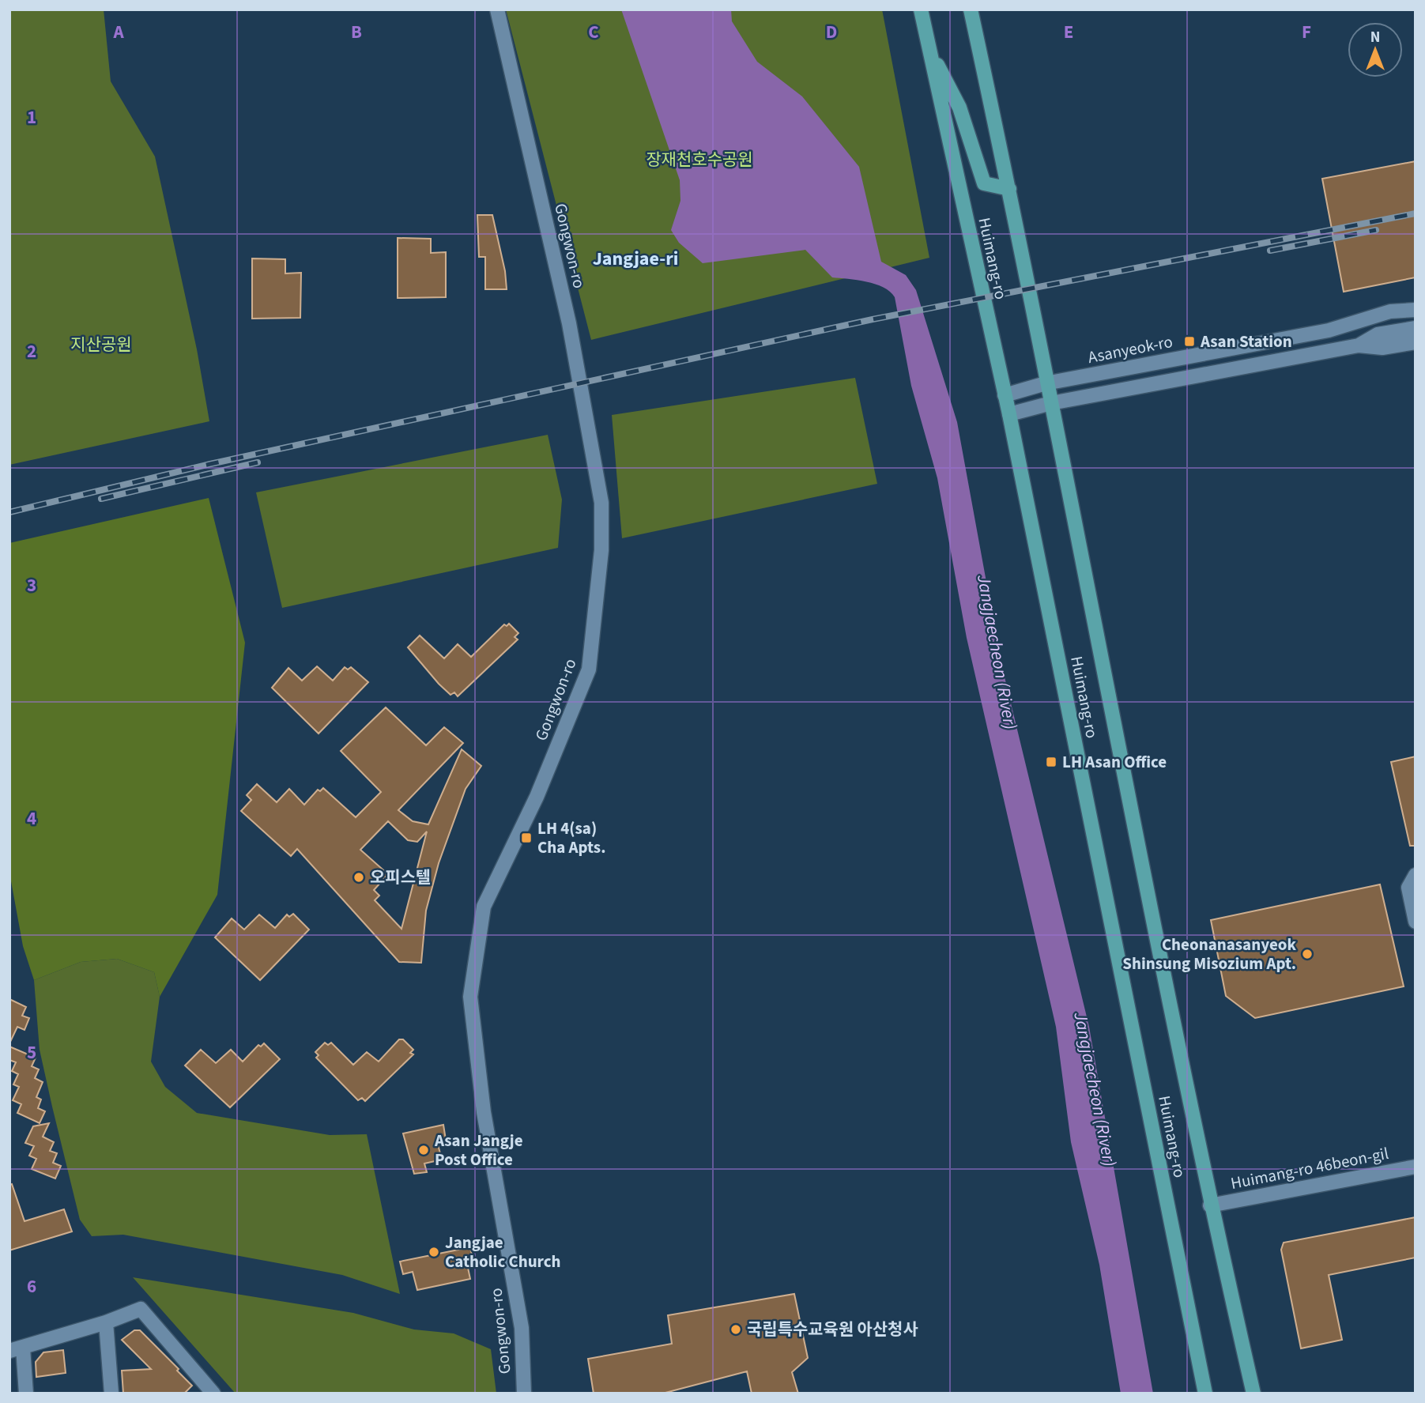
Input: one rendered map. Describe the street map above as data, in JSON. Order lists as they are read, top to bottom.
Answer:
{
  "streets": {
    "main road": ["Huimang-ro"],
    "street": ["Gongwon-ro", "Asanyeok-ro", "Huimang-ro 46beon-gil"]
  },
  "crossings": [
    ["Huimang-ro", "Asanyeok-ro"],
    ["Huimang-ro", "Huimang-ro 46beon-gil"]
  ],
  "districts": ["Jangjae-ri"],
  "water": ["Jangjaecheon (River)"],
  "parks": ["장재천호수공원", "지산공원"],
  "places": {
    "transit": ["Asan Station", "LH Asan Office", "LH 4(sa) Cha Apts."],
    "other": [
      "오피스텔",
      "Cheonanasanyeok Shinsung Misozium Apt.",
      "Asan Jangje Post Office",
      "Jangjae Catholic Church",
      "국립특수교육원 아산청사"
    ]
  },
  "north": "top",
  "grid": {
    "columns": [
      "A",
      "B",
      "C",
      "D",
      "E",
      "F"
    ],
    "rows": [
      "1",
      "2",
      "3",
      "4",
      "5",
      "6"
    ]
  }
}
